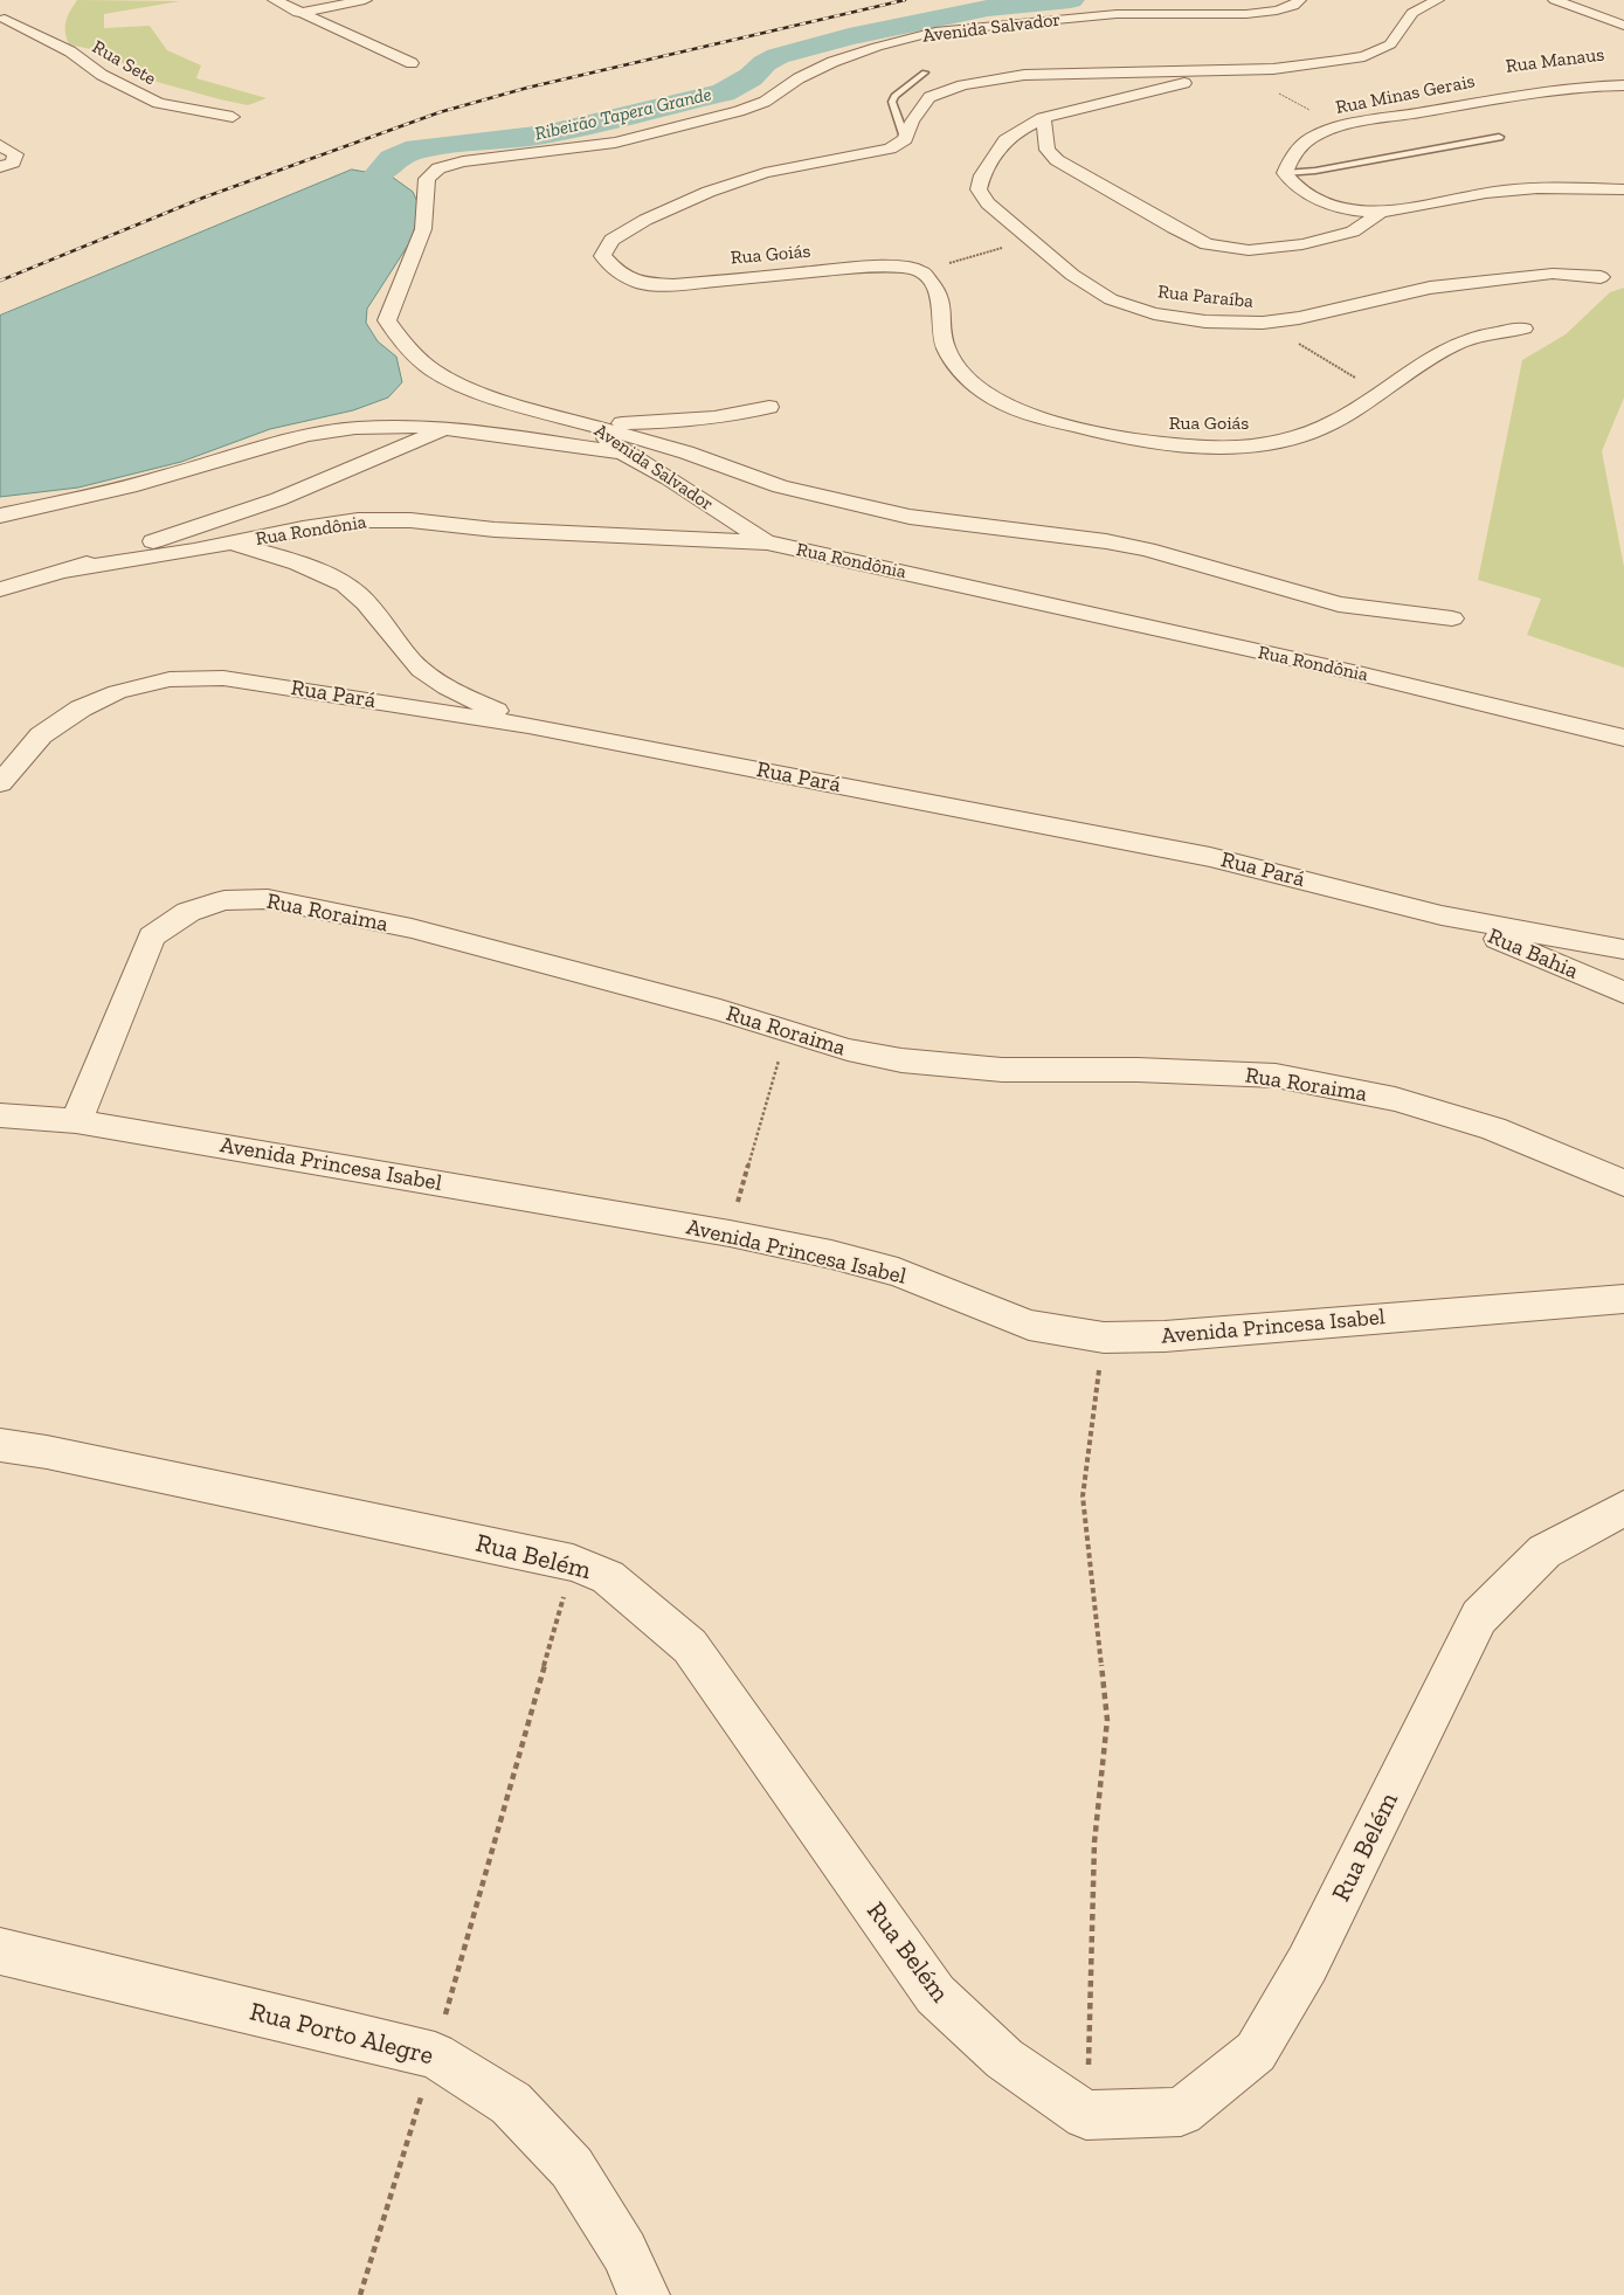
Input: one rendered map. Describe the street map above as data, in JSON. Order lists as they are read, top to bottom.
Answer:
{
  "streets": {
    "street": [
      "Avenida Salvador",
      "Rua Manaus",
      "Rua Sete",
      "Rua Minas Gerais",
      "Rua Goiás",
      "Rua Paraíba",
      "Rua Rondônia",
      "Rua Pará",
      "Rua Roraima",
      "Rua Bahia",
      "Avenida Princesa Isabel",
      "Rua Belém",
      "Rua Porto Alegre"
    ]
  },
  "crossings": [
    ["Avenida Salvador", "Rua Rondônia"],
    ["Rua Manaus", "Rua Minas Gerais"],
    ["Rua Pará", "Rua Bahia"],
    ["Rua Roraima", "Avenida Princesa Isabel"]
  ],
  "water": ["Ribeirão Tapera Grande"]
}
